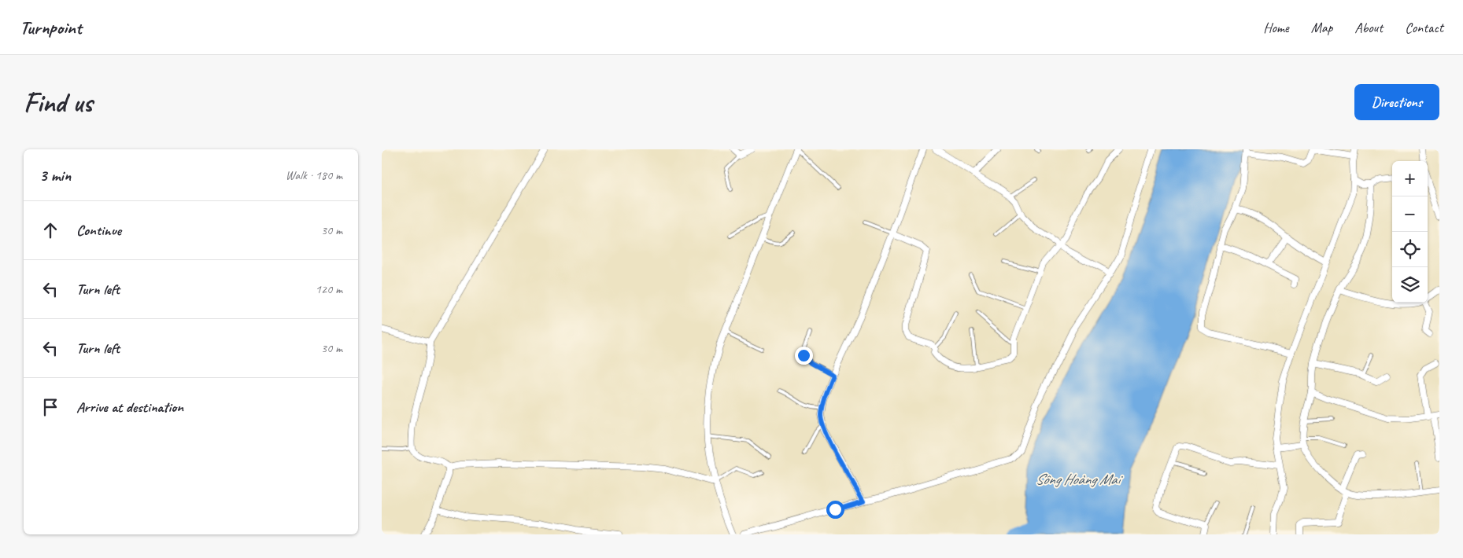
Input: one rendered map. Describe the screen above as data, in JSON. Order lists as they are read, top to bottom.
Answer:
{
  "water": ["Sông Hoàng Mai"],
  "page": {
    "header": "Turnpoint",
    "nav": [
      "Home",
      "Map",
      "About",
      "Contact"
    ],
    "buttons": "Directions",
    "title": "Find us",
    "heading": ["3 min", "Walk · 180 m"],
    "map_buttons": ["+", "−"],
    "list": [
      ["Continue", "30 m"],
      ["Turn left", "120 m"],
      ["Turn left", "30 m"],
      "Arrive at destination"
    ]
  }
}
